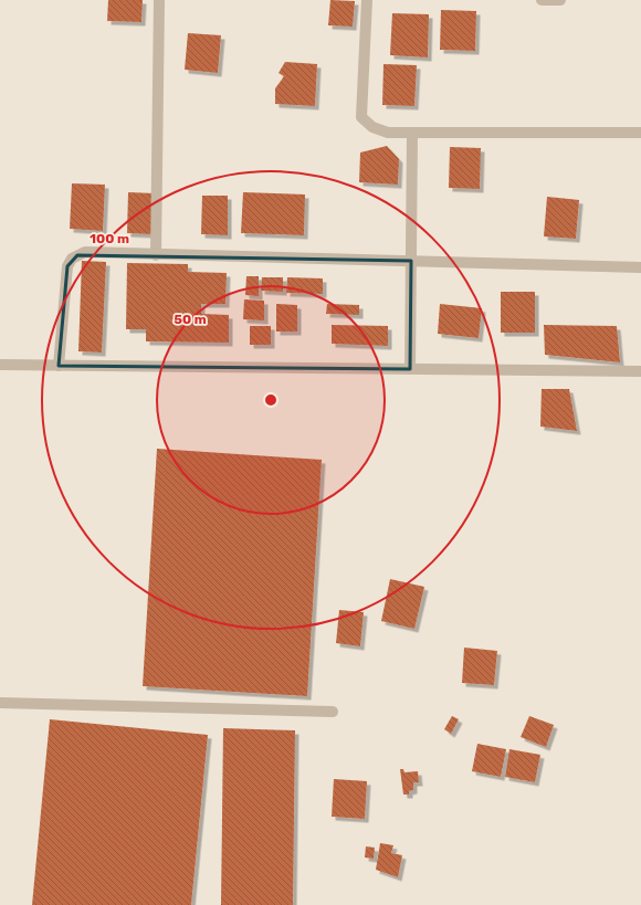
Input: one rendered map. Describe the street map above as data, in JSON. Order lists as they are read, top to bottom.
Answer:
{
  "rings": ["100 m", "50 m"]
}
